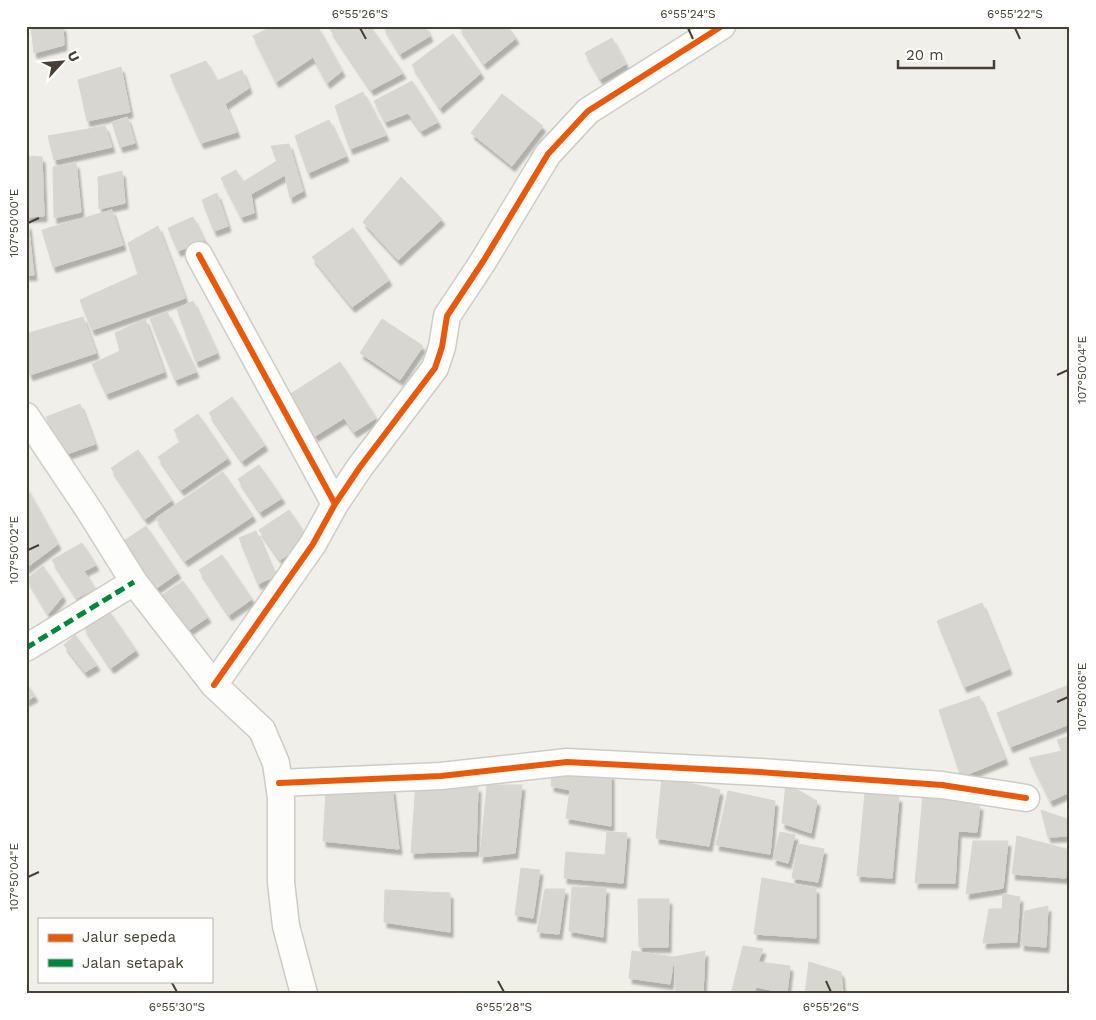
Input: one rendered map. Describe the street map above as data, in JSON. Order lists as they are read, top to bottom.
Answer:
{
  "legend": ["Jalur sepeda", "Jalan setapak"],
  "scale_bar": "20 m",
  "north": "top right",
  "coordinates": [
    "6°55'26\"S",
    "6°55'24\"S",
    "6°55'22\"S",
    "107°50'00\"E",
    "107°50'04\"E",
    "107°50'02\"E",
    "107°50'06\"E",
    "6°55'30\"S",
    "6°55'28\"S"
  ]
}
